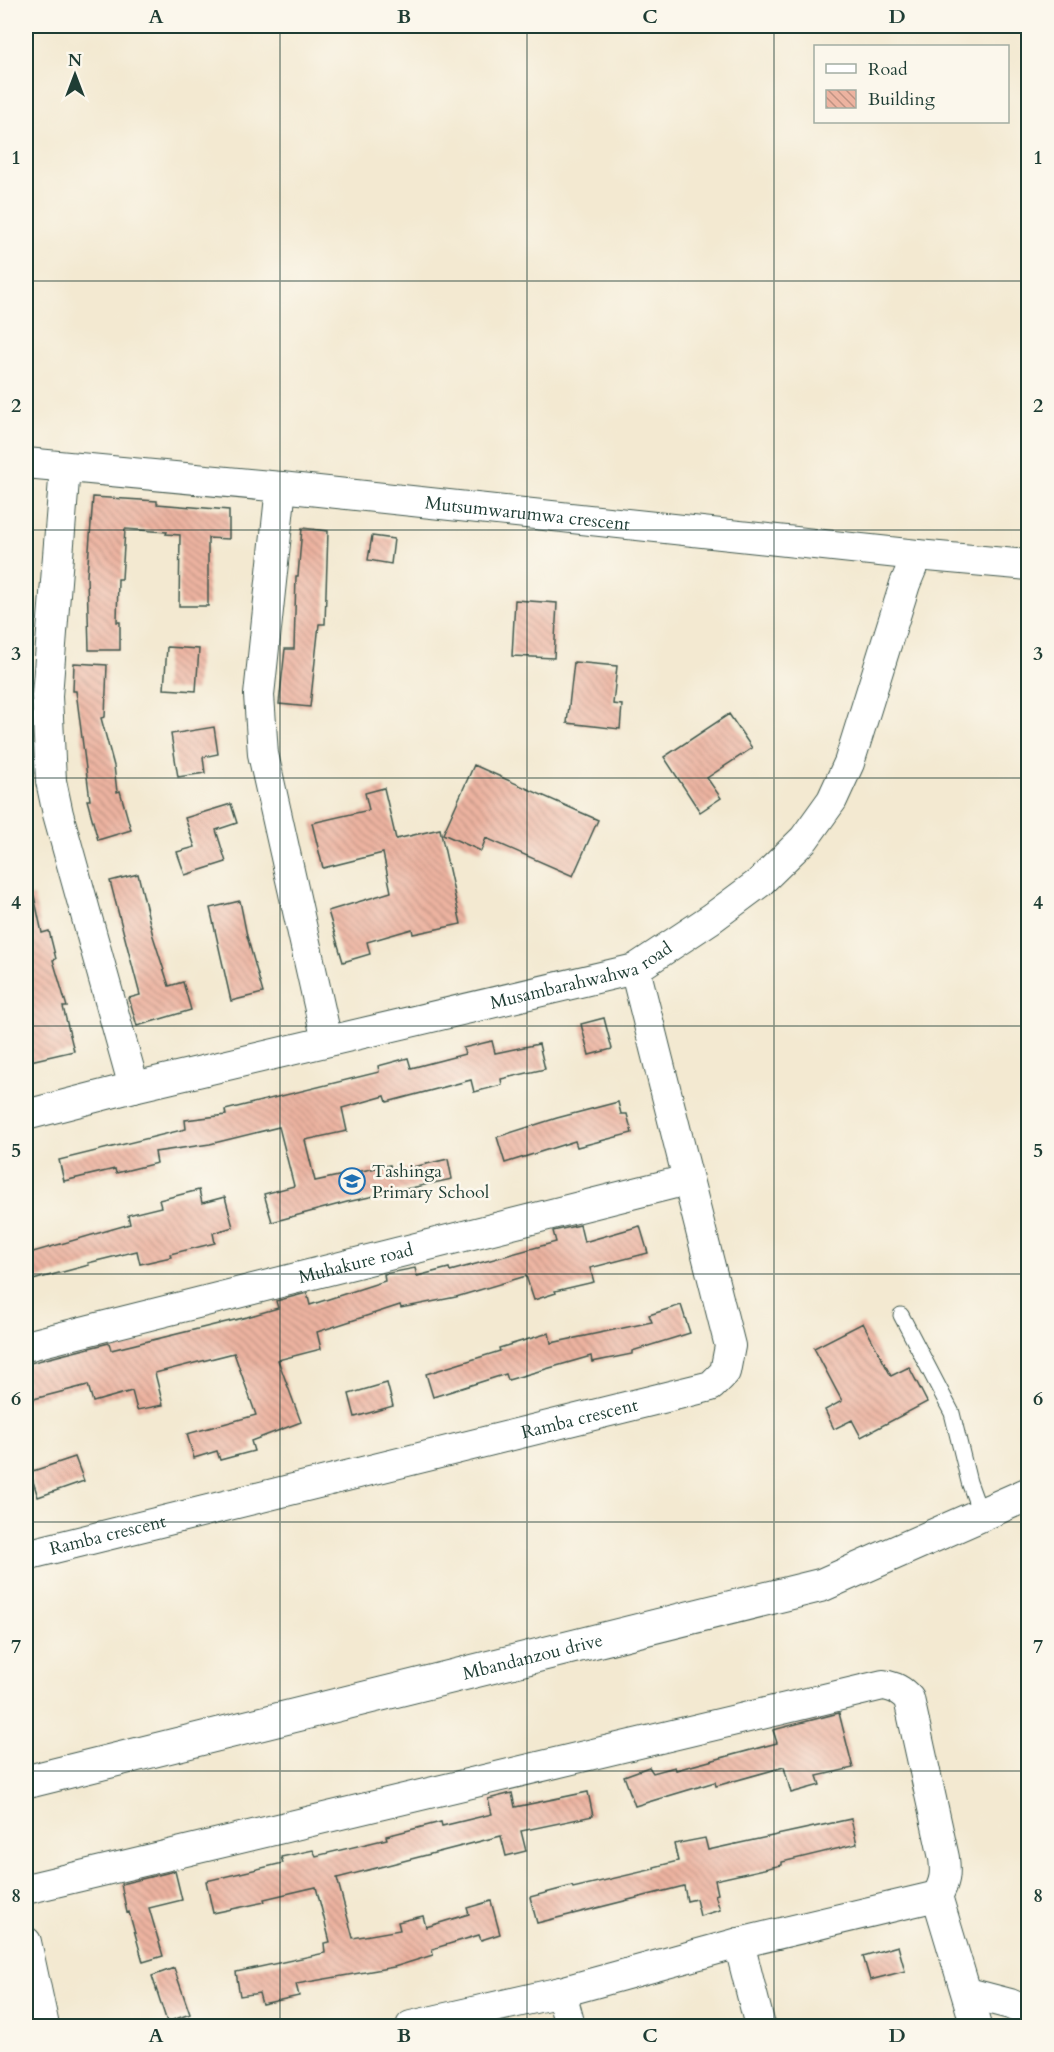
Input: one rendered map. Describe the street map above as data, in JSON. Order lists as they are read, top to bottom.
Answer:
{
  "streets": {
    "street": [
      "Mutsumwarumwa crescent",
      "Musambarahwahwa road",
      "Muhakure road",
      "Ramba crescent",
      "Mbandanzou drive"
    ]
  },
  "crossings": [
    ["Mutsumwarumwa crescent", "Musambarahwahwa road"],
    ["Musambarahwahwa road", "Ramba crescent"],
    ["Muhakure road", "Ramba crescent"]
  ],
  "places": {
    "school or university": ["Tashinga Primary School"]
  },
  "legend": ["Road", "Building"],
  "north": "top",
  "grid": {
    "columns": [
      "A",
      "B",
      "C",
      "D"
    ],
    "rows": [
      "1",
      "2",
      "3",
      "4",
      "5",
      "6",
      "7",
      "8"
    ]
  }
}
